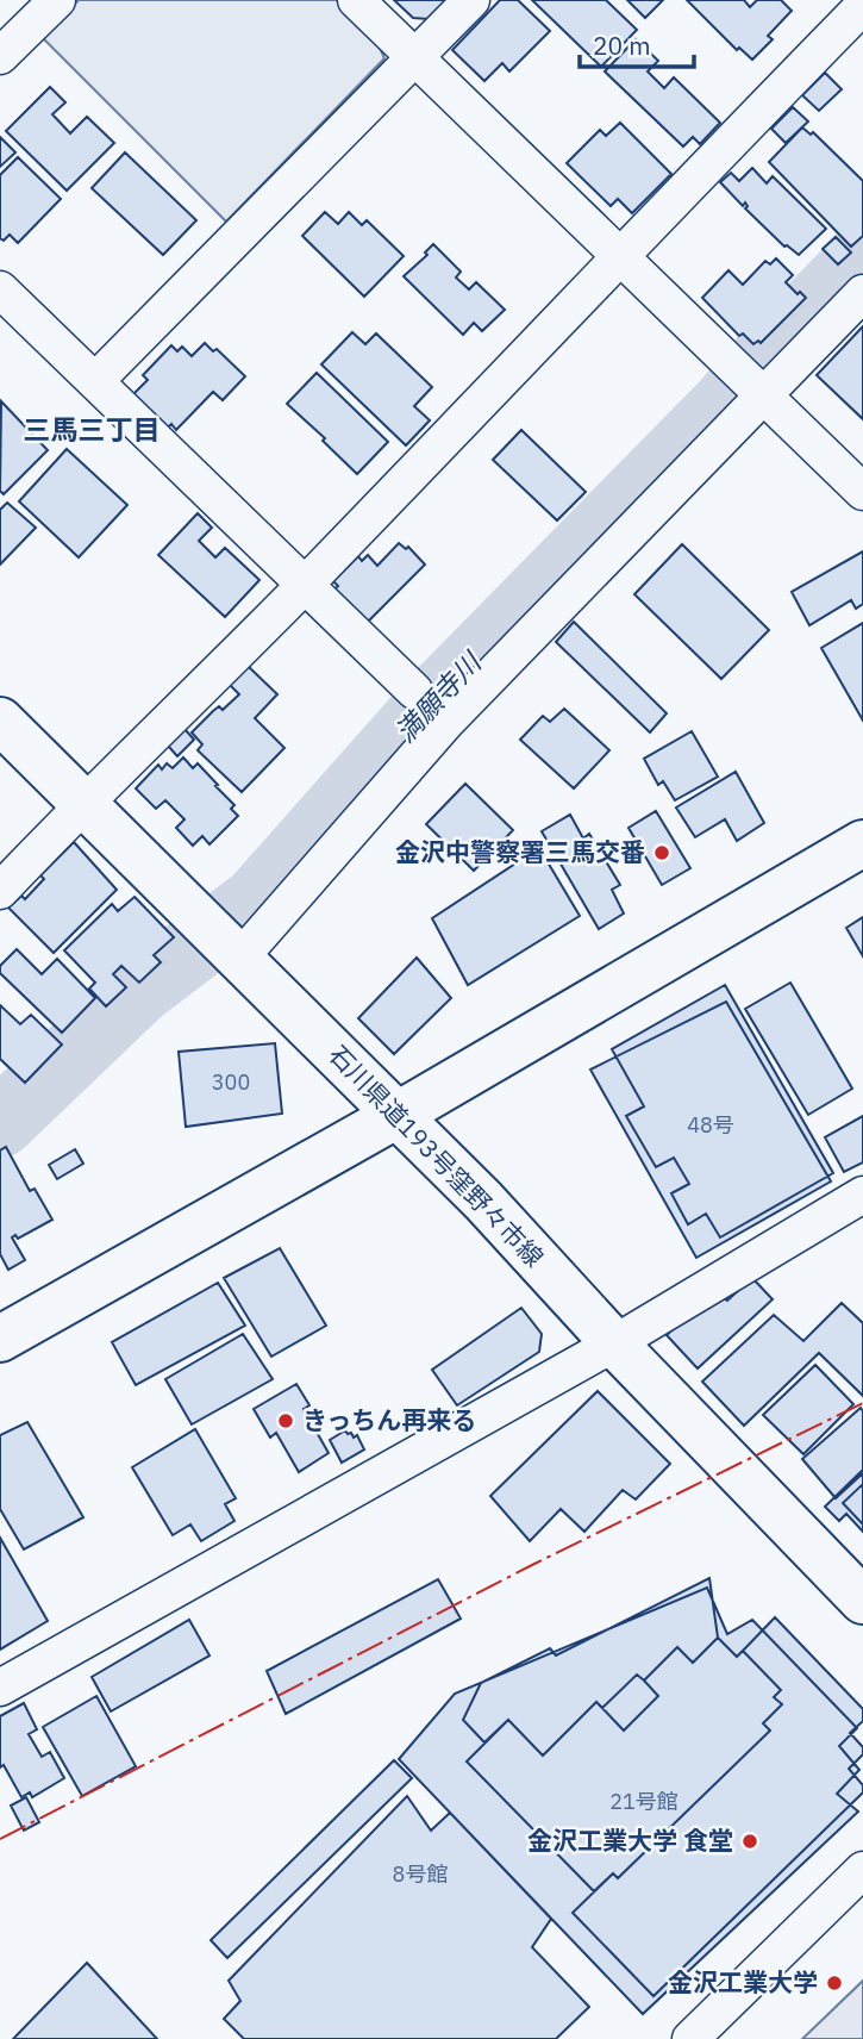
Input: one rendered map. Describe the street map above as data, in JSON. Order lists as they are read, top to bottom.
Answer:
{
  "streets": {
    "main road": ["石川県道193号窪野々市線"]
  },
  "districts": ["三馬三丁目"],
  "water": ["満願寺川"],
  "places": [
    "金沢中警察署三馬交番",
    "きっちん再来る",
    "金沢工業大学 食堂",
    "金沢工業大学"
  ],
  "house_numbers": [
    "300",
    "48号",
    "21号館",
    "8号館"
  ],
  "scale_bar": "20 m"
}
